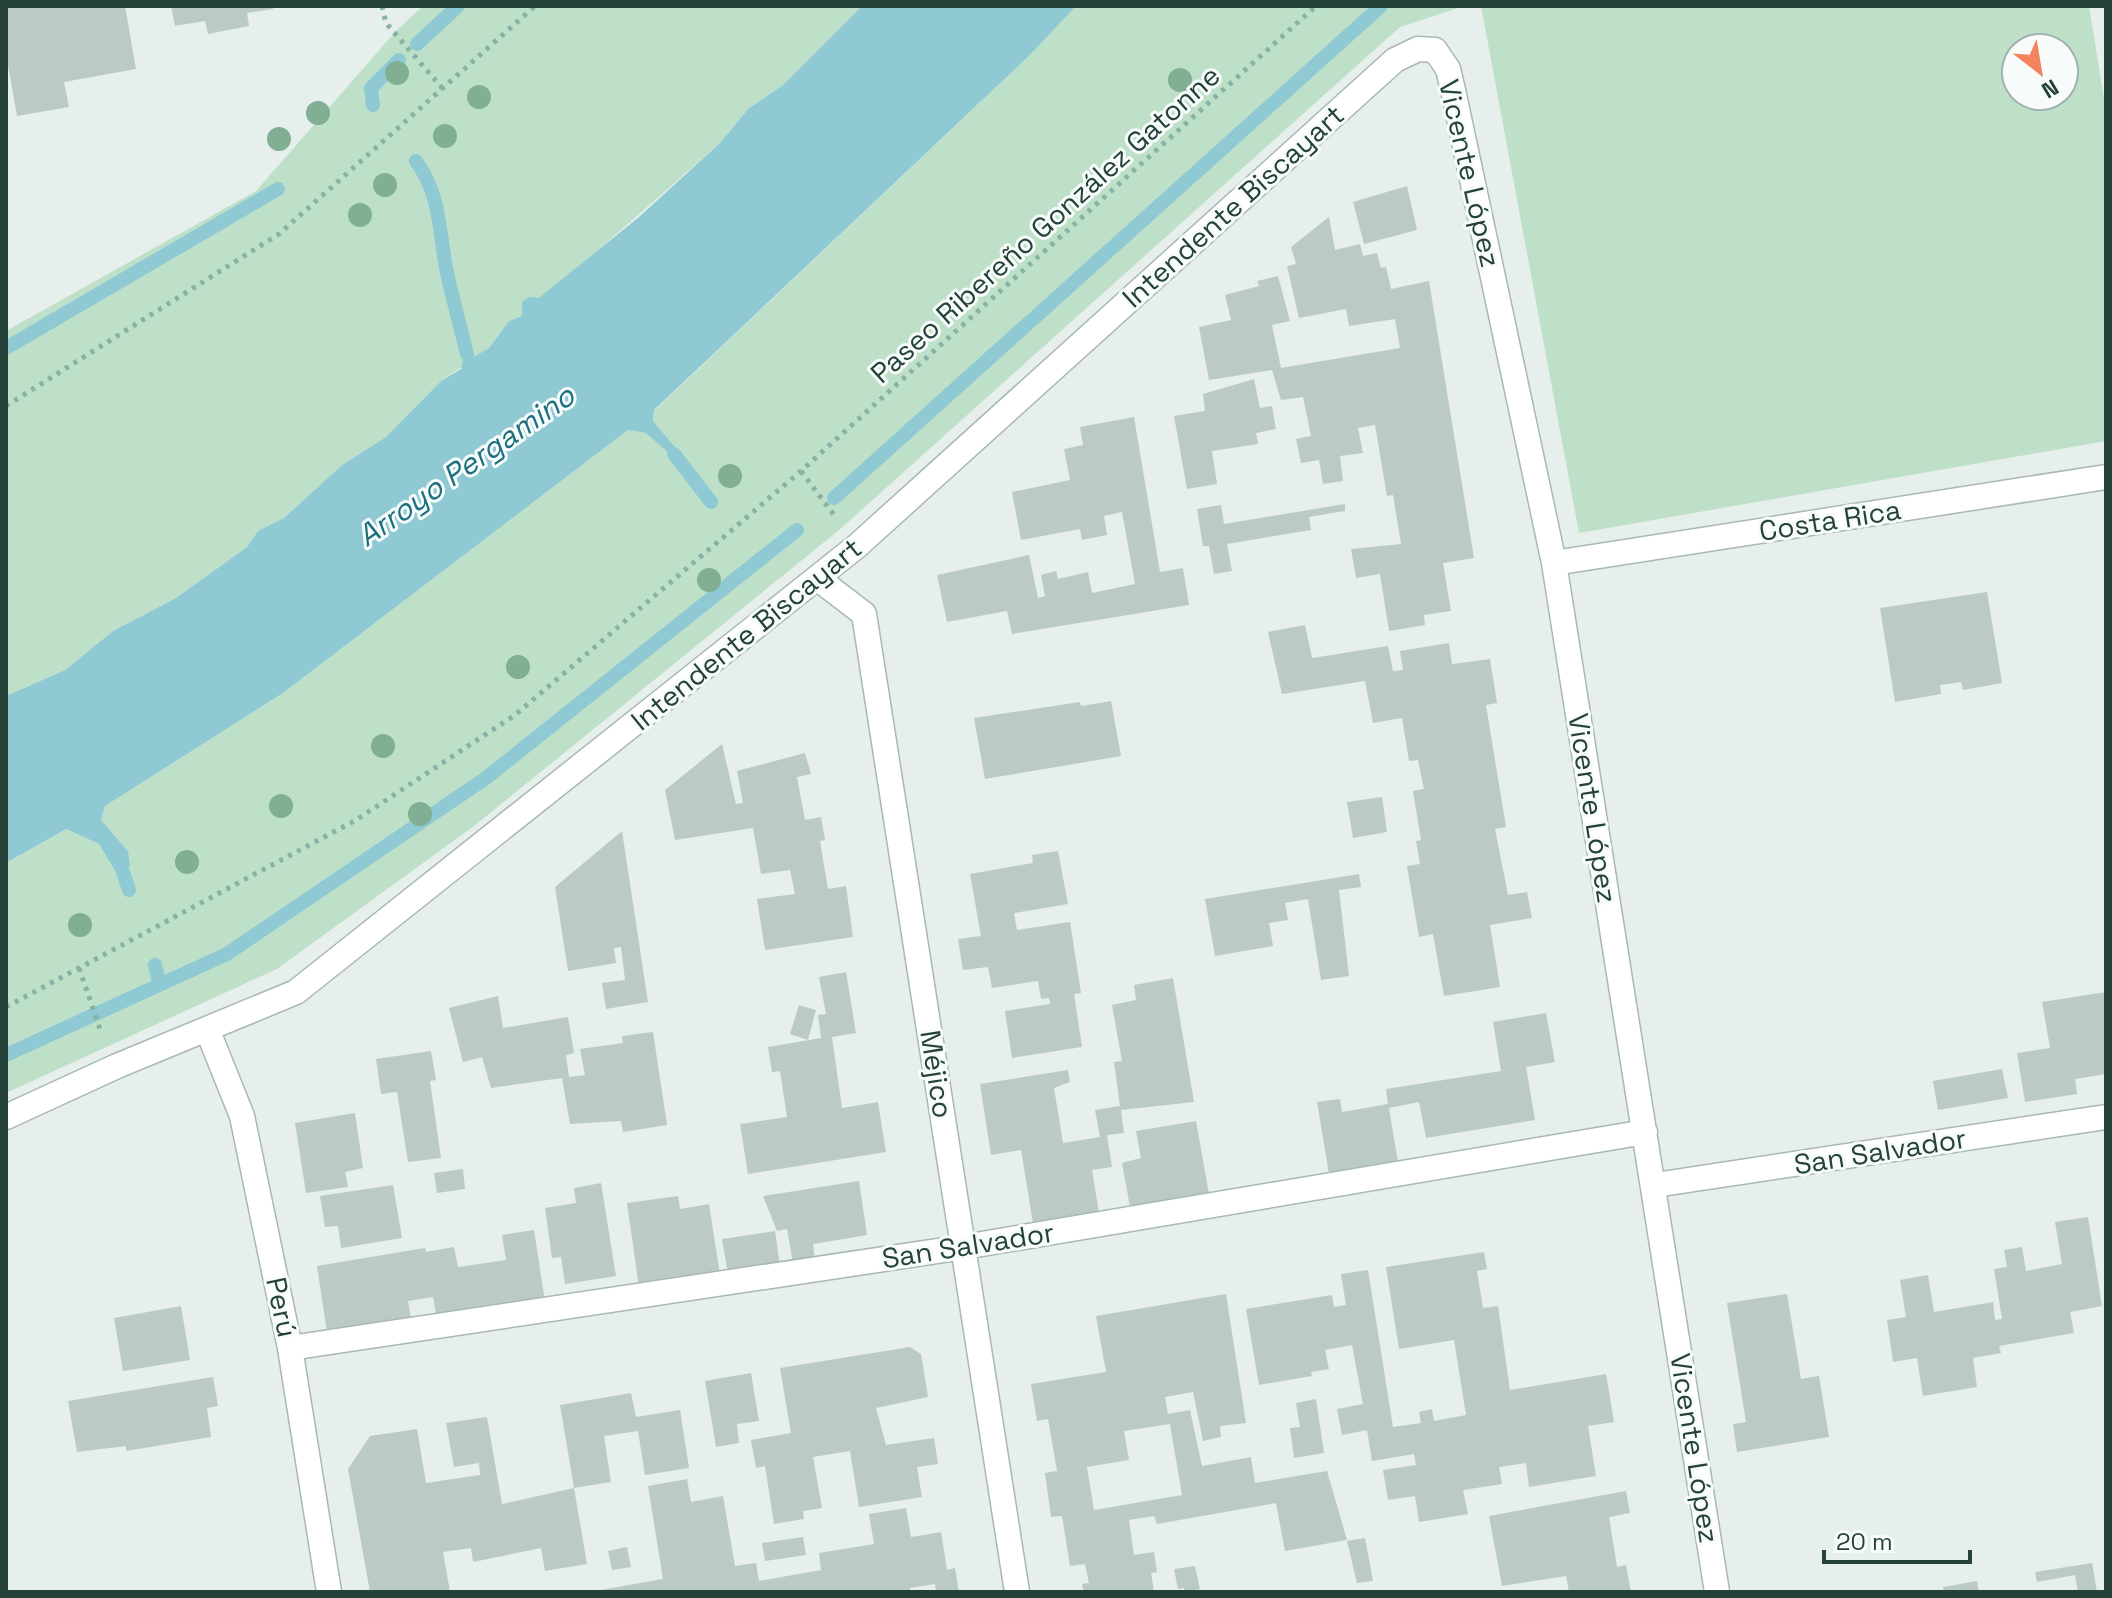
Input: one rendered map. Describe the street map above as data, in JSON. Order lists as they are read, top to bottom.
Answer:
{
  "streets": {
    "street": [
      "Vicente López",
      "Intendente Biscayart",
      "Costa Rica",
      "Méjico",
      "San Salvador",
      "Perú"
    ],
    "path": ["Paseo Ribereño González Gatonne"]
  },
  "crossings": [
    ["Vicente López", "Intendente Biscayart"],
    ["Vicente López", "Costa Rica"],
    ["Vicente López", "San Salvador"],
    ["Intendente Biscayart", "Méjico"],
    ["Intendente Biscayart", "Perú"],
    ["Méjico", "San Salvador"],
    ["San Salvador", "Perú"]
  ],
  "water": ["Arroyo Pergamino"],
  "scale_bar": "20 m",
  "north": "bottom right"
}
